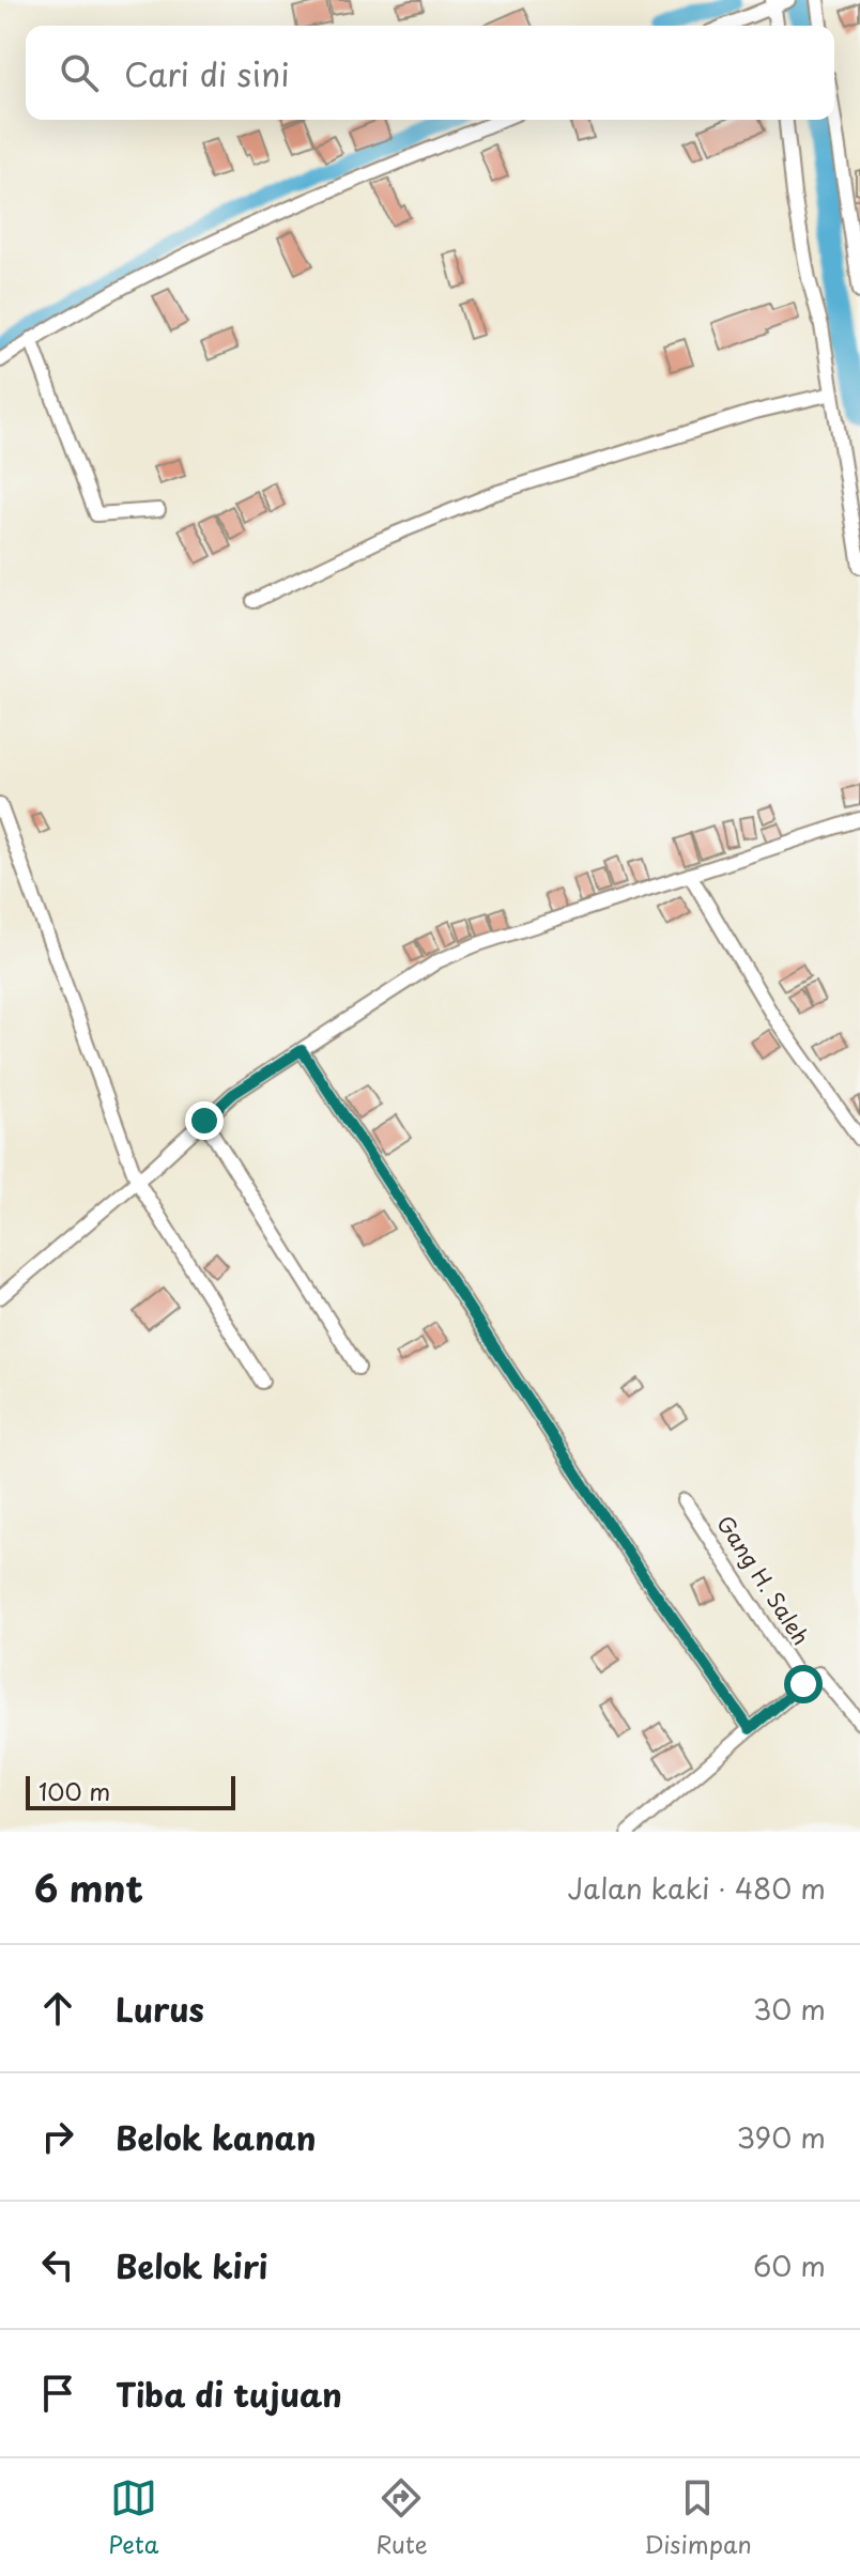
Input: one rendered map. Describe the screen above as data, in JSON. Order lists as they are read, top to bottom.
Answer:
{
  "streets": {
    "street": ["Gang H. Saleh"]
  },
  "scale_bar": "100 m",
  "page": {
    "search": "Cari di sini",
    "scale": "100 m",
    "heading": ["6 mnt", "Jalan kaki · 480 m"],
    "list": [
      ["Lurus", "30 m"],
      ["Belok kanan", "390 m"],
      ["Belok kiri", "60 m"],
      "Tiba di tujuan"
    ],
    "nav": ["Peta", "Rute", "Disimpan"]
  }
}
